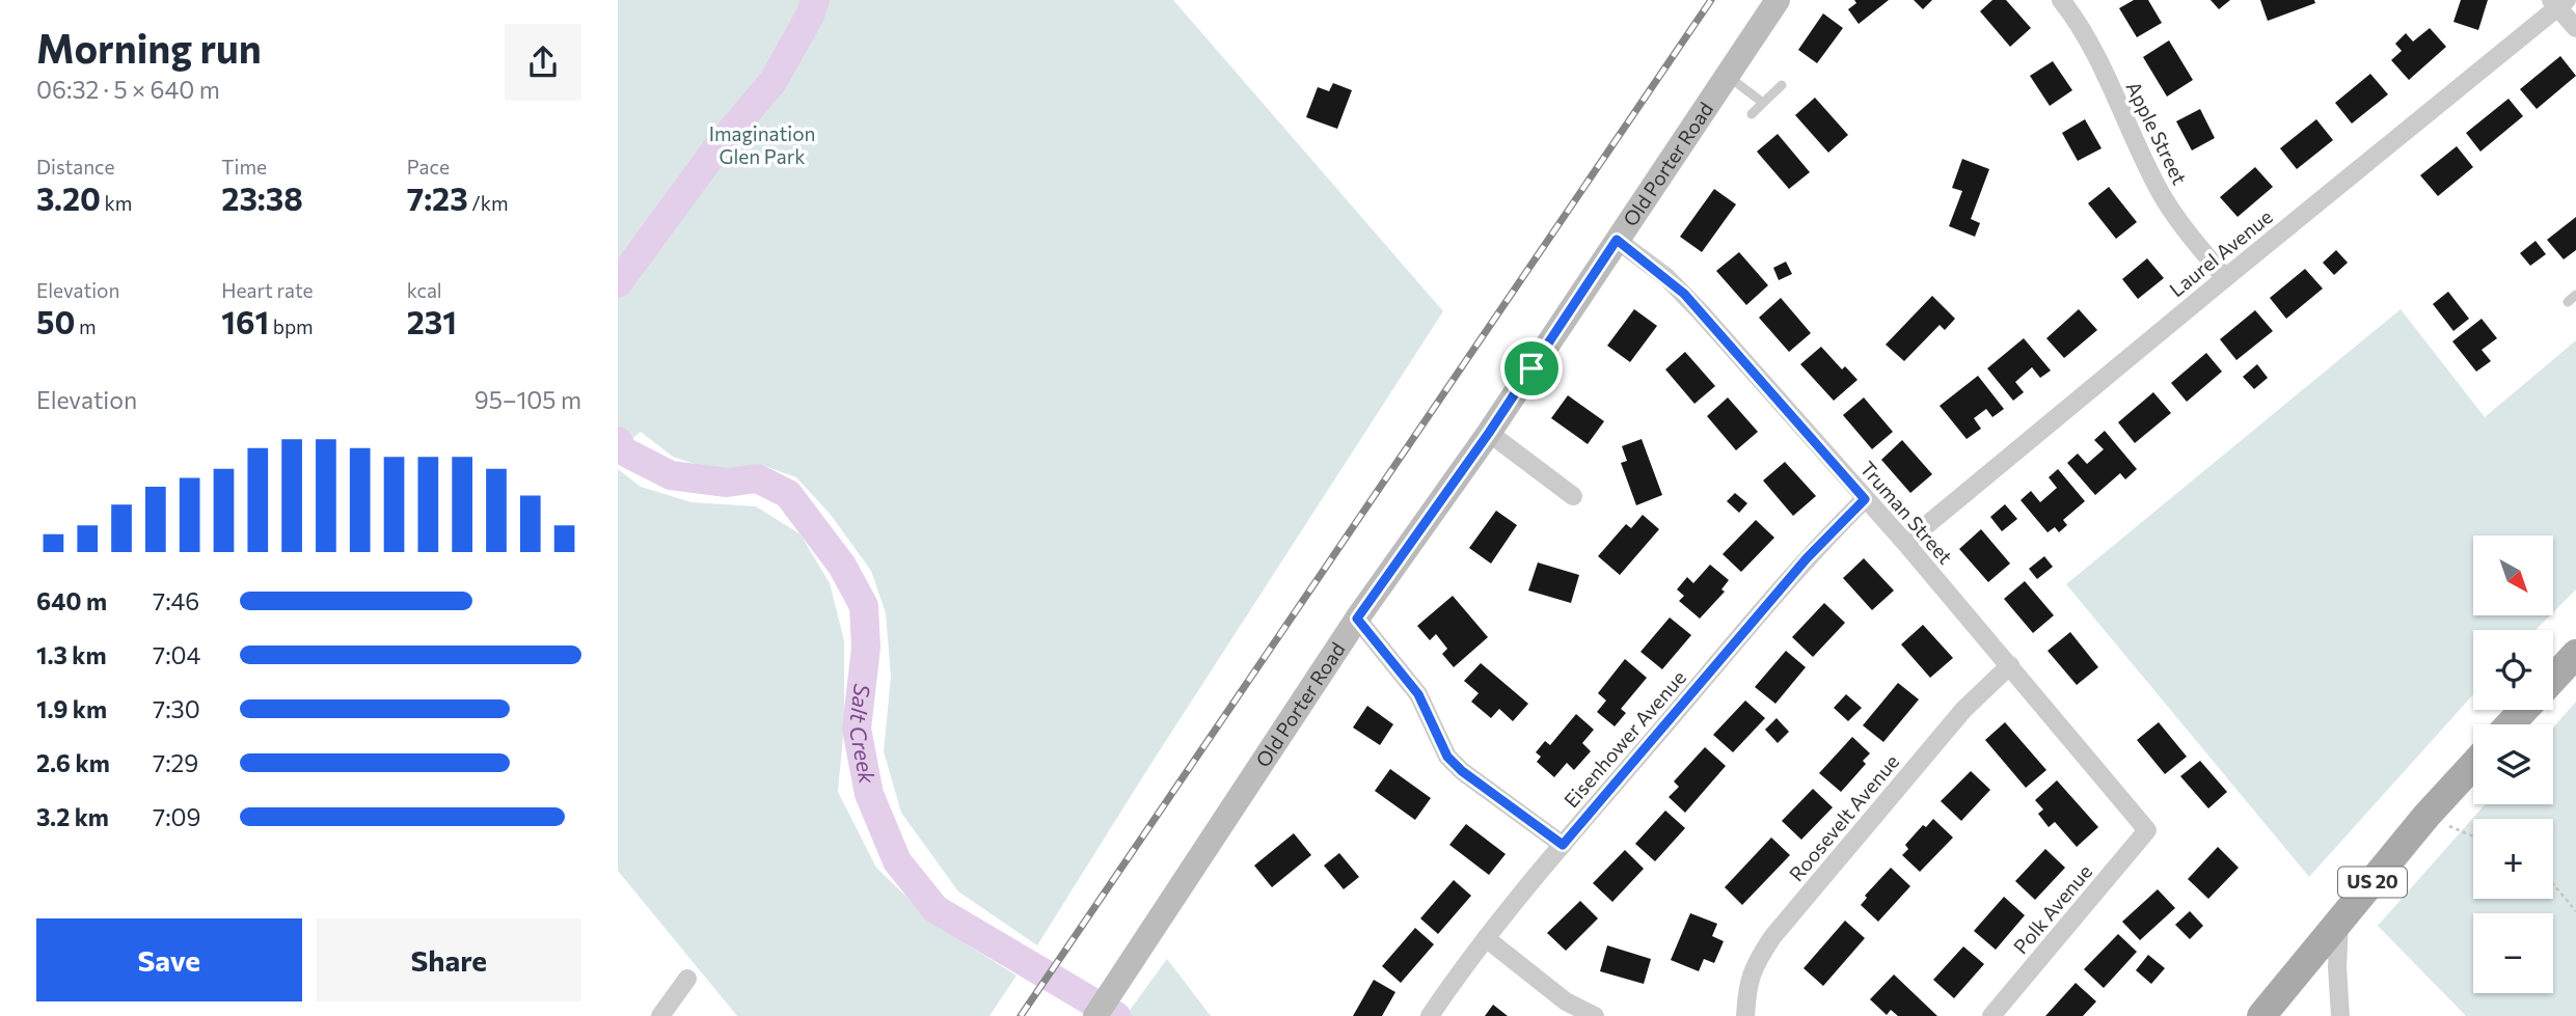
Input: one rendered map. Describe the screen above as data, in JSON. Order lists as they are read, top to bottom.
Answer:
{
  "streets": {
    "main road": ["US 20"],
    "street": [
      "Apple Street",
      "Old Porter Road",
      "Laurel Avenue",
      "Truman Street",
      "Eisenhower Avenue",
      "Roosevelt Avenue",
      "Polk Avenue"
    ]
  },
  "crossings": [
    ["Apple Street", "Laurel Avenue"],
    ["Old Porter Road", "Truman Street"],
    ["Laurel Avenue", "Truman Street"],
    ["Truman Street", "Eisenhower Avenue"],
    ["Truman Street", "Roosevelt Avenue"],
    ["Truman Street", "Polk Avenue"]
  ],
  "water": ["Salt Creek"],
  "parks": ["Imagination Glen Park"],
  "north": "bottom right",
  "page": {
    "heading": ["Morning run", "06:32 · 5 × 640 m"],
    "stats": [
      ["Distance", "3.20 km"],
      ["Time", "23:38"],
      ["Pace", "7:23 /km"],
      ["Elevation", "50 m"],
      ["Heart rate", "161 bpm"],
      ["kcal", "231"]
    ],
    "chart": ["Elevation", "95–105 m"],
    "map_buttons": ["+", "−"],
    "list": [
      {
        "name": "640 m",
        "note": "7:46"
      },
      {
        "name": "1.3 km",
        "note": "7:04"
      },
      {
        "name": "1.9 km",
        "note": "7:30"
      },
      {
        "name": "2.6 km",
        "note": "7:29"
      },
      {
        "name": "3.2 km",
        "note": "7:09"
      }
    ],
    "buttons": ["Save", "Share"]
  }
}
